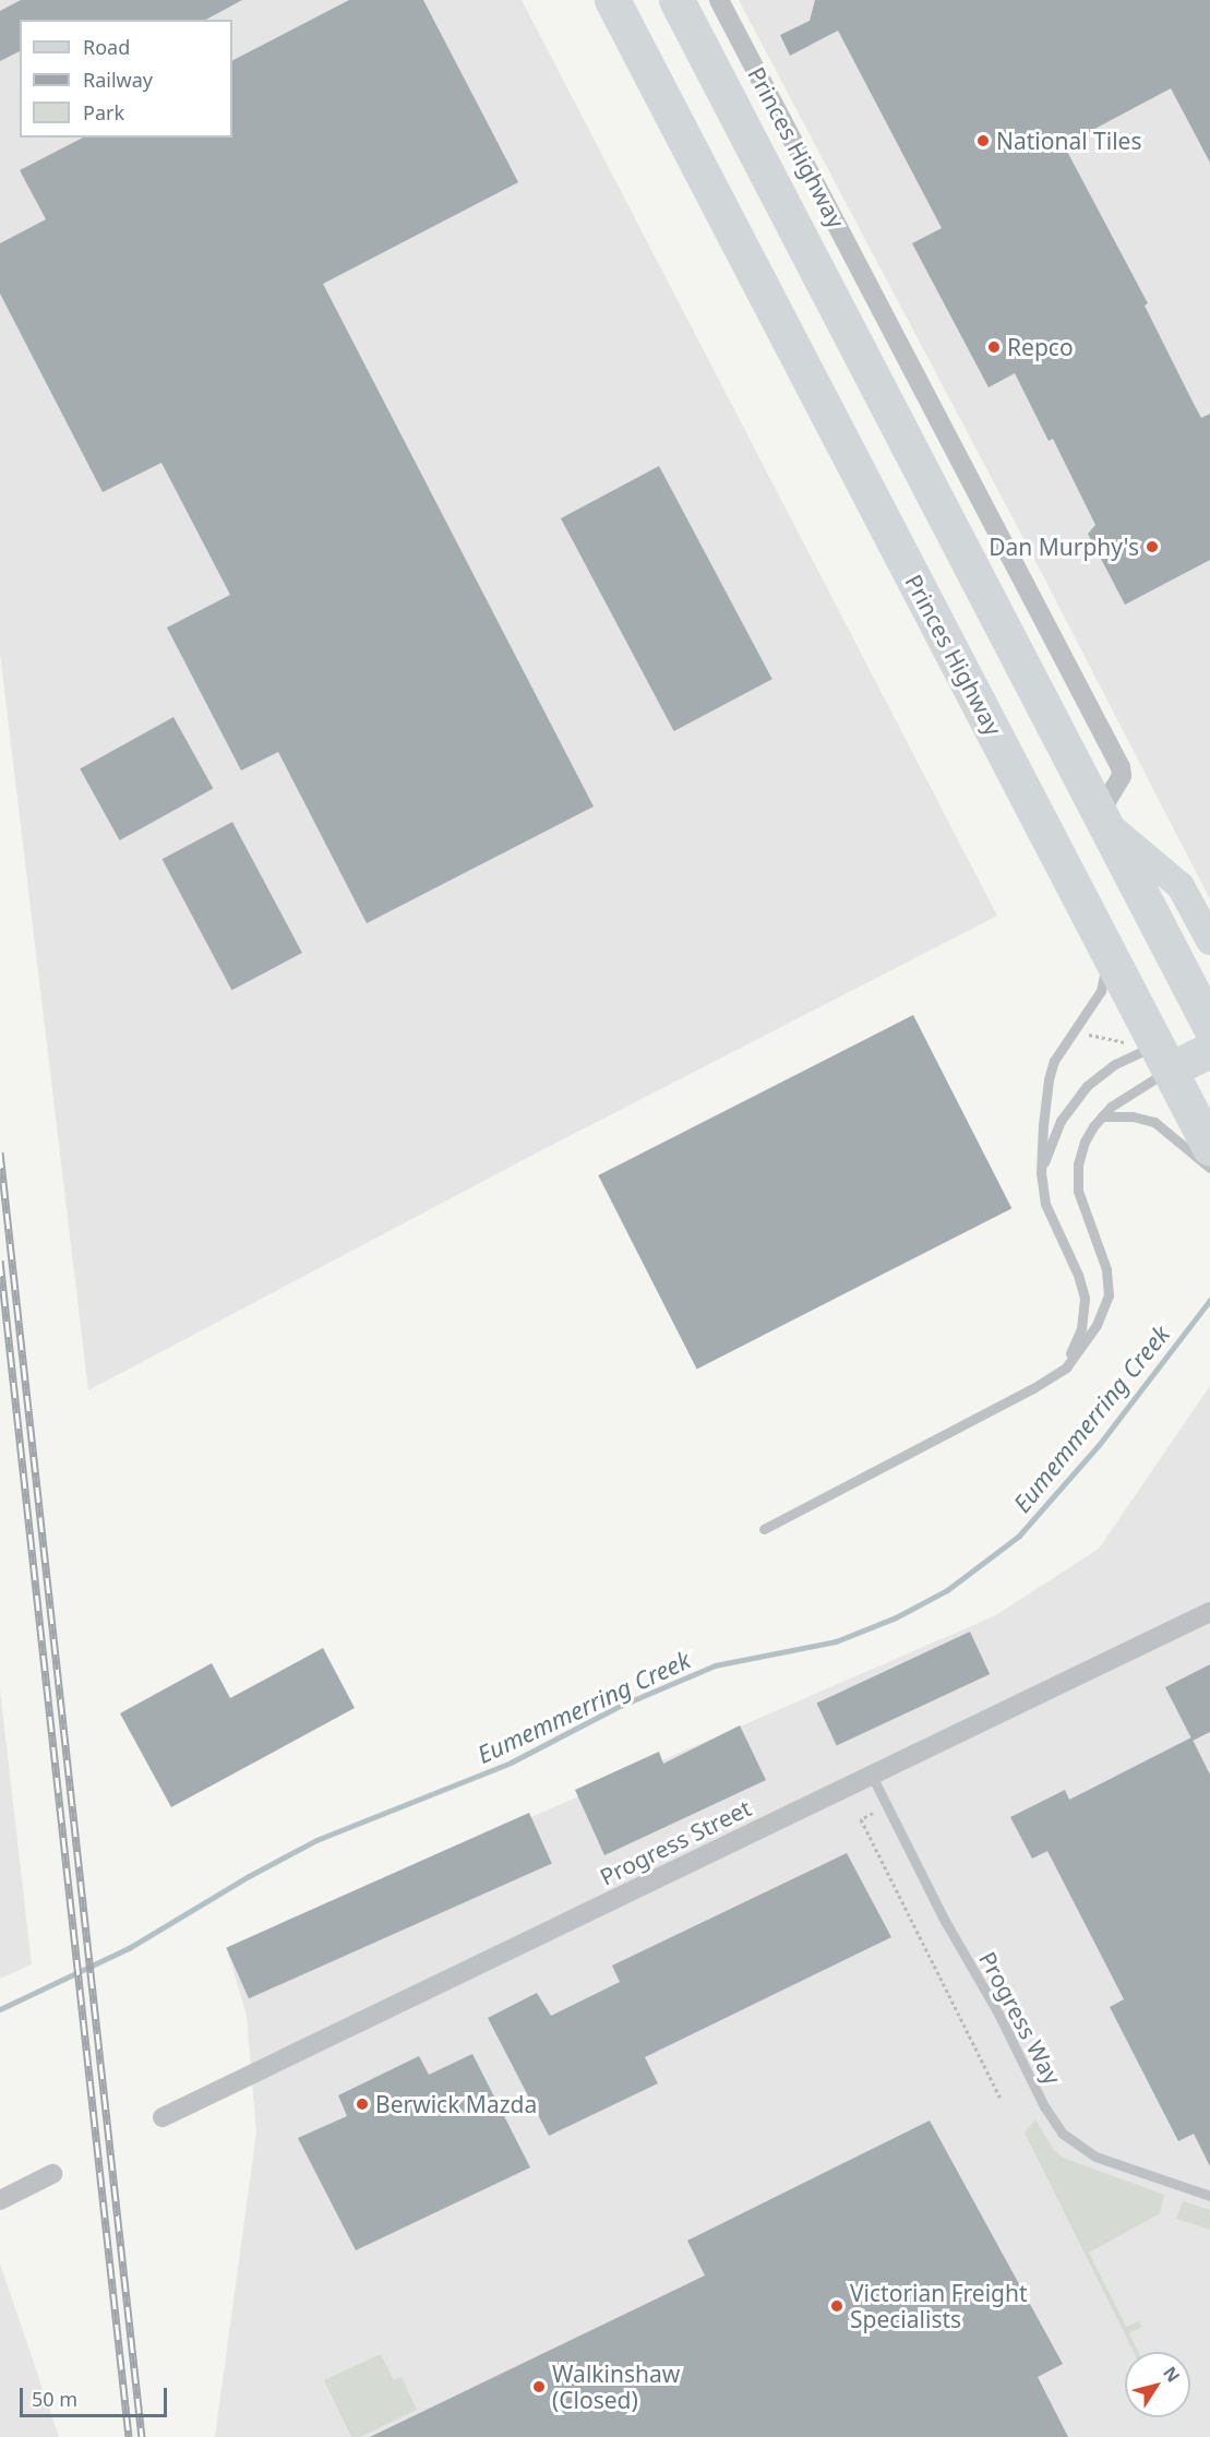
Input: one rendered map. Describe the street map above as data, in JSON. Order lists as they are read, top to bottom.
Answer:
{
  "streets": {
    "highway": ["Princes Highway"],
    "street": ["Progress Street"],
    "lane": ["Progress Way"]
  },
  "crossings": [
    ["Progress Street", "Progress Way"]
  ],
  "water": ["Eumemmerring Creek"],
  "places": [
    "National Tiles",
    "Repco",
    "Dan Murphy's",
    "Berwick Mazda",
    "Victorian Freight Specialists",
    "Walkinshaw (Closed)"
  ],
  "legend": ["Road", "Railway", "Park"],
  "scale_bar": "50 m",
  "north": "top right"
}
